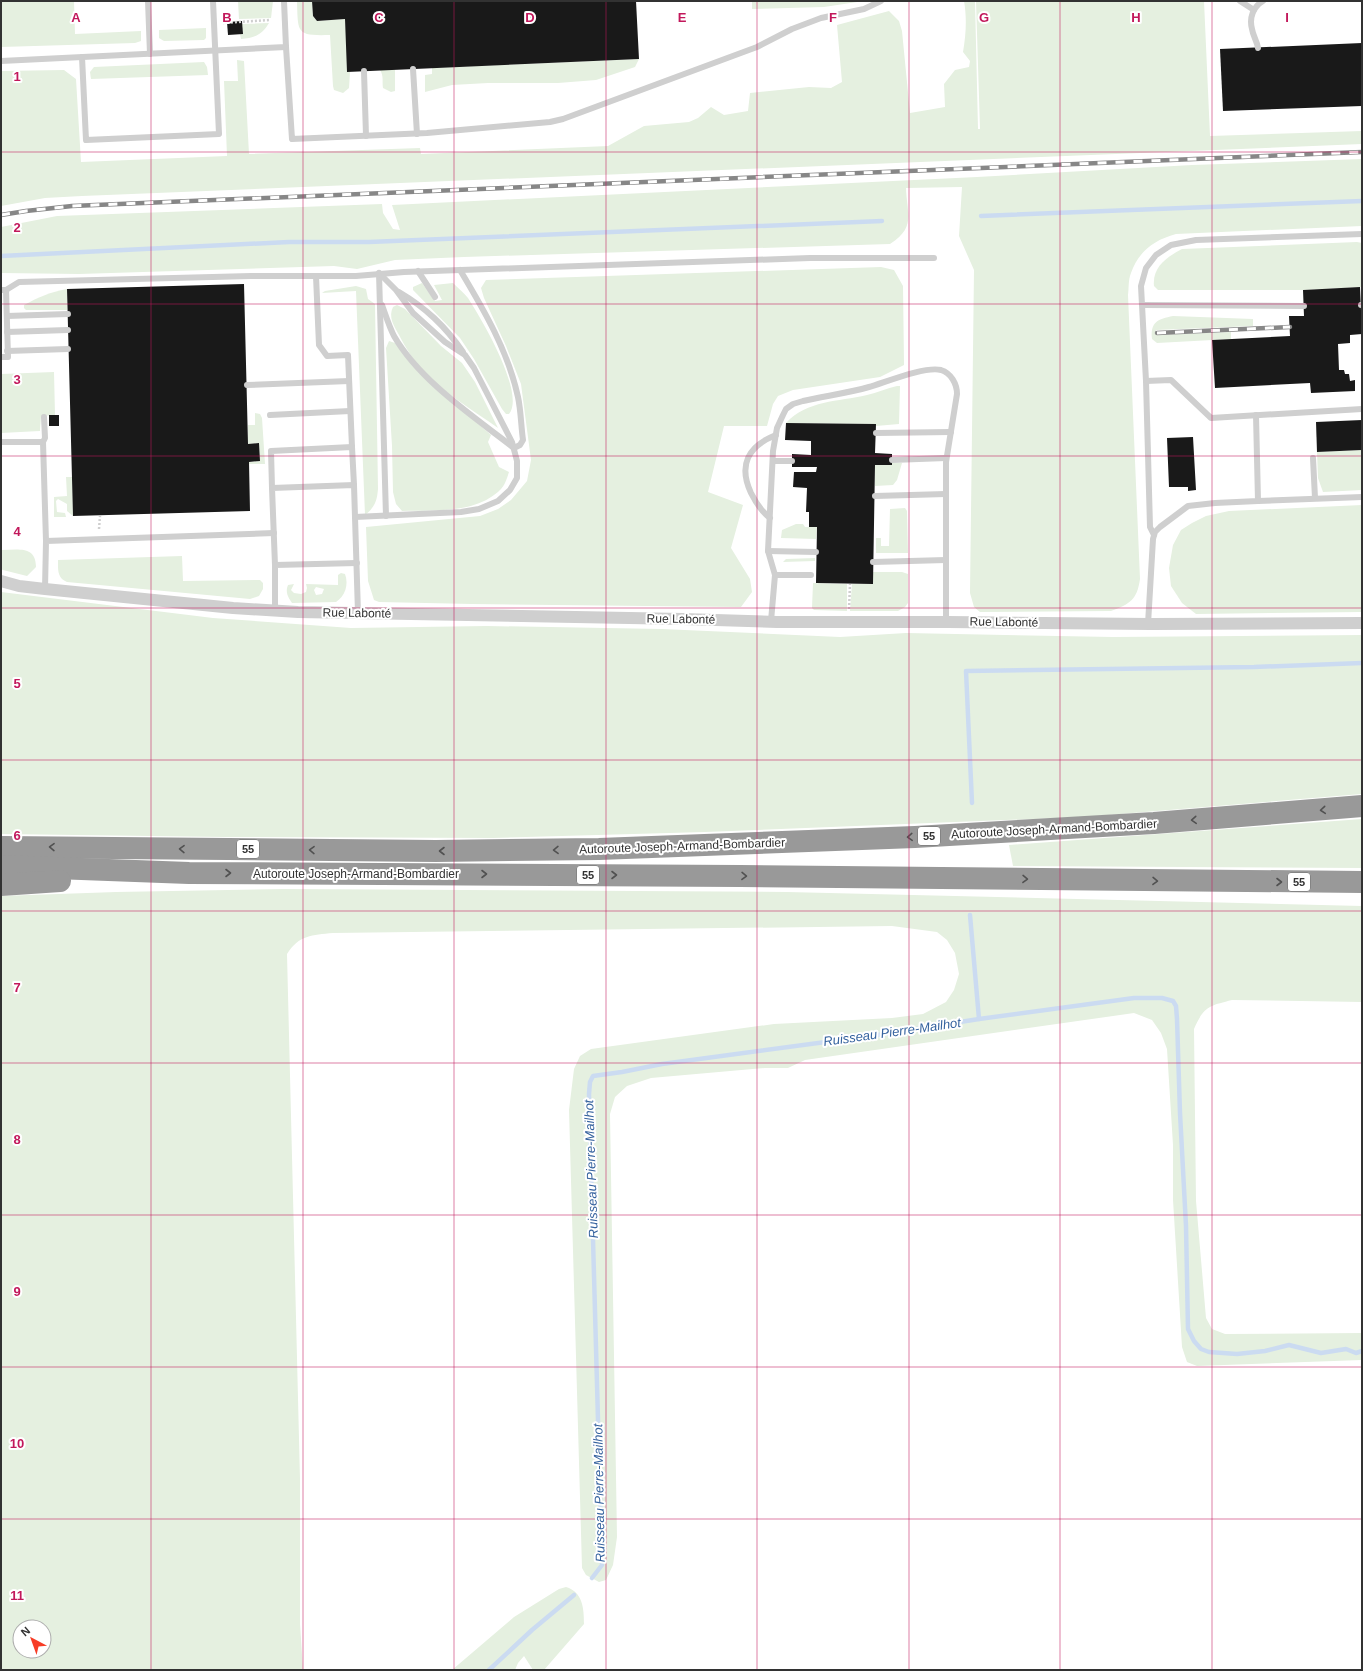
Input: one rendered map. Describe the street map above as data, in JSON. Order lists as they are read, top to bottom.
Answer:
{
  "streets": {
    "highway": ["Autoroute Joseph-Armand-Bombardier", "55"],
    "street": ["Rue Labonté"]
  },
  "water": ["Ruisseau Pierre-Mailhot"],
  "north": "top left",
  "grid": {
    "columns": [
      "A",
      "B",
      "C",
      "D",
      "E",
      "F",
      "G",
      "H",
      "I"
    ],
    "rows": [
      "1",
      "2",
      "3",
      "4",
      "5",
      "6",
      "7",
      "8",
      "9",
      "10",
      "11"
    ]
  }
}
